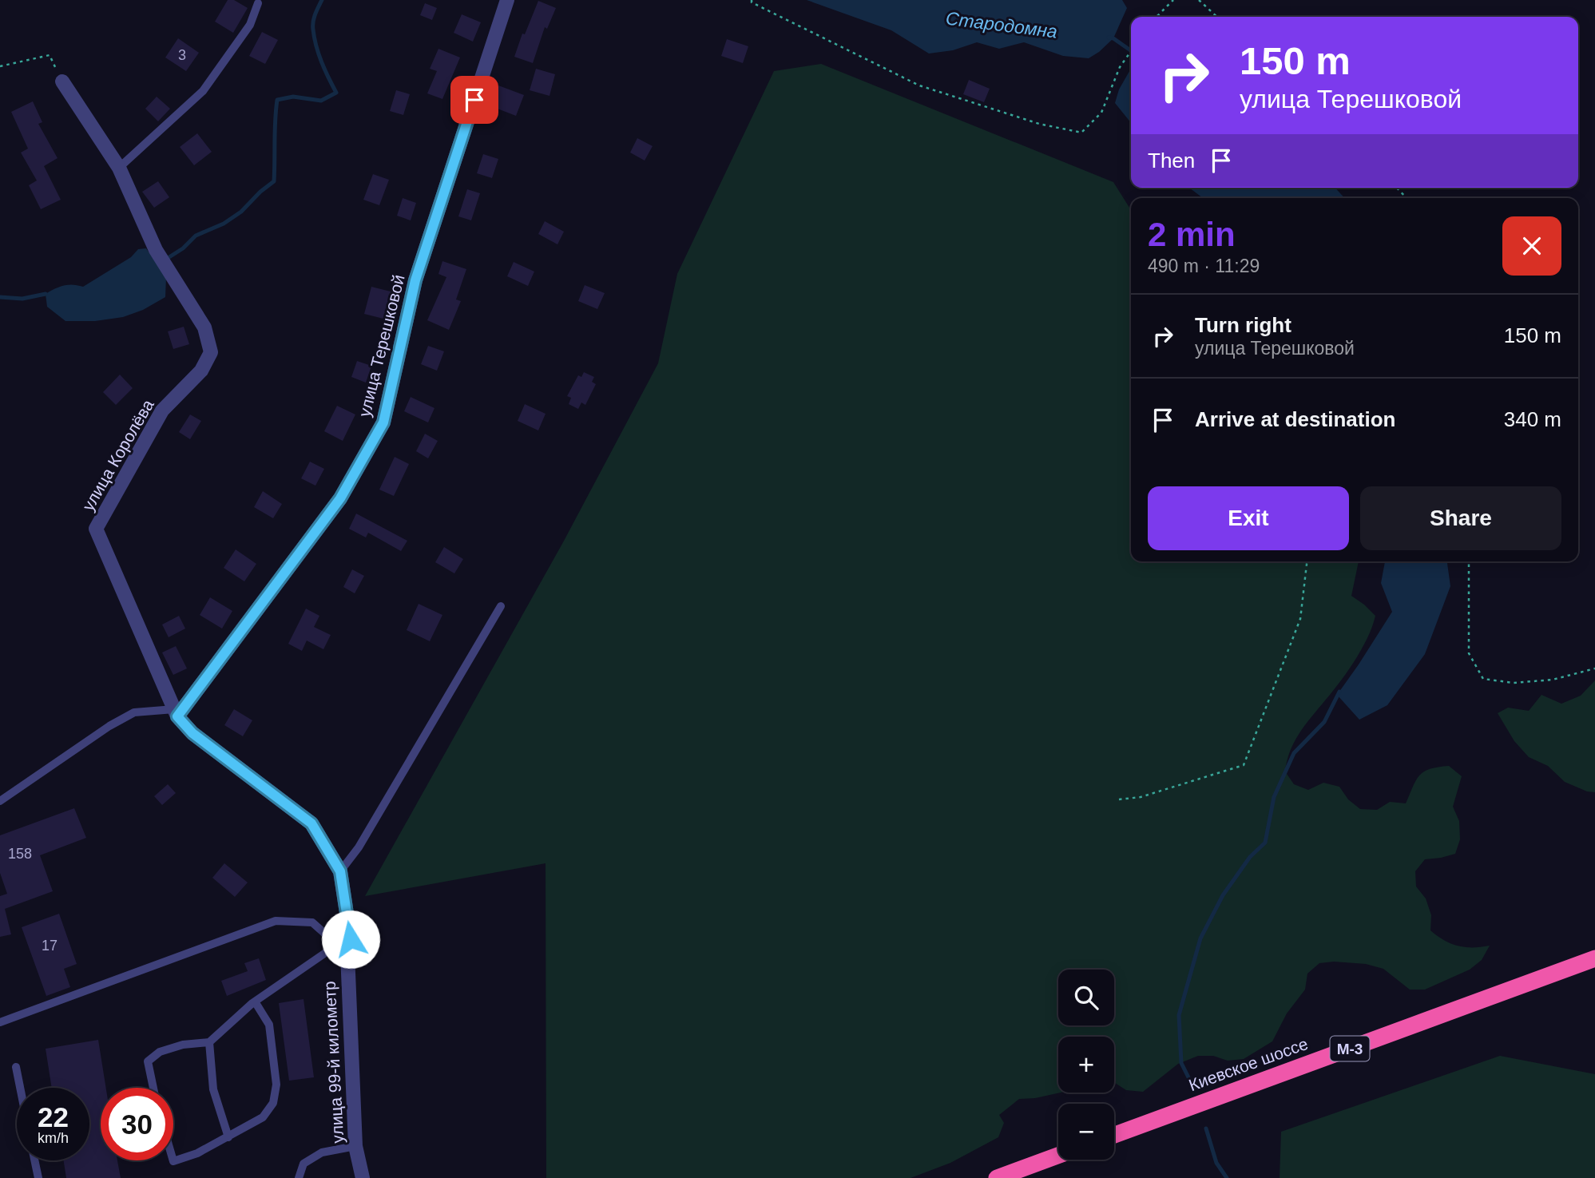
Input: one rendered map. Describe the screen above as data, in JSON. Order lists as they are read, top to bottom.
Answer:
{
  "streets": {
    "highway": ["М-3", "Киевское шоссе"],
    "street": ["улица Терешковой", "улица Королёва", "улица 99-й километр"]
  },
  "crossings": [
    ["улица Терешковой", "улица Королёва"],
    ["улица Терешковой", "улица 99-й километр"],
    ["улица Королёва", "улица 99-й километр"]
  ],
  "water": ["Стародомна"],
  "house_numbers": ["3", "158", "17"],
  "page": {
    "turn": ["150 m", "улица Терешковой"],
    "then": "Then",
    "heading": ["2 min", "490 m · 11:29"],
    "list": [
      {
        "name": "Turn right",
        "note": "улица Терешковой",
        "value": "150 m"
      },
      {
        "name": "Arrive at destination",
        "value": "340 m"
      }
    ],
    "buttons": ["Exit", "Share"],
    "map_buttons": ["+", "−"],
    "speed": "22 km/h",
    "limit": "30"
  }
}
